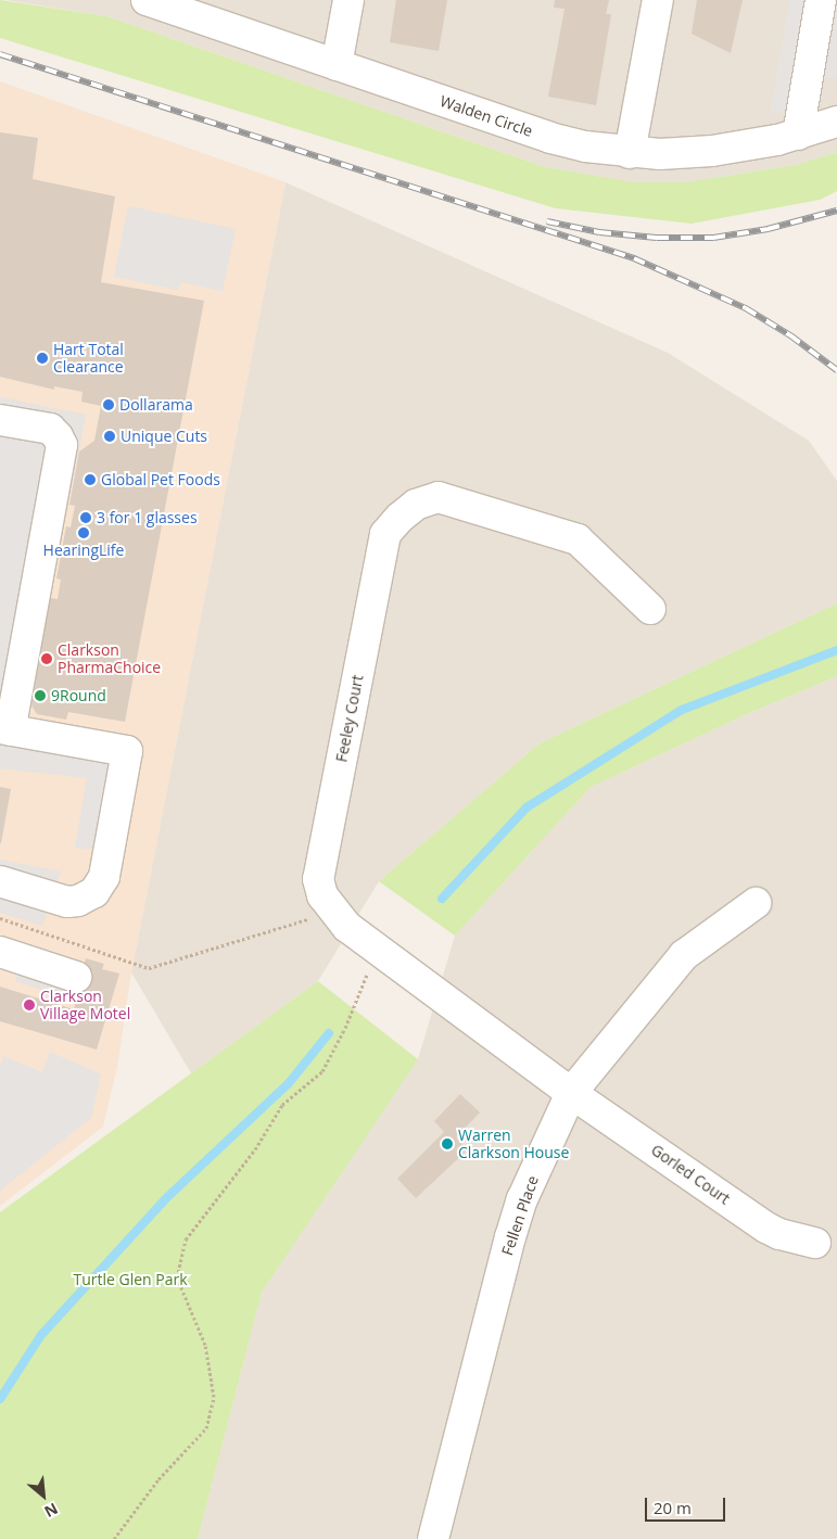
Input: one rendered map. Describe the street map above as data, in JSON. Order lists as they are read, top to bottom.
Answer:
{
  "streets": {
    "street": [
      "Walden Circle",
      "Feeley Court",
      "Gorled Court",
      "Fellen Place"
    ]
  },
  "crossings": [
    ["Feeley Court", "Gorled Court"],
    ["Feeley Court", "Fellen Place"],
    ["Gorled Court", "Fellen Place"]
  ],
  "parks": ["Turtle Glen Park"],
  "places": [
    "Hart Total Clearance",
    "Dollarama",
    "Unique Cuts",
    "Global Pet Foods",
    "3 for 1 glasses",
    "HearingLife",
    "Clarkson PharmaChoice",
    "9Round",
    "Clarkson Village Motel",
    "Warren Clarkson House"
  ],
  "scale_bar": "20 m",
  "north": "bottom right"
}
